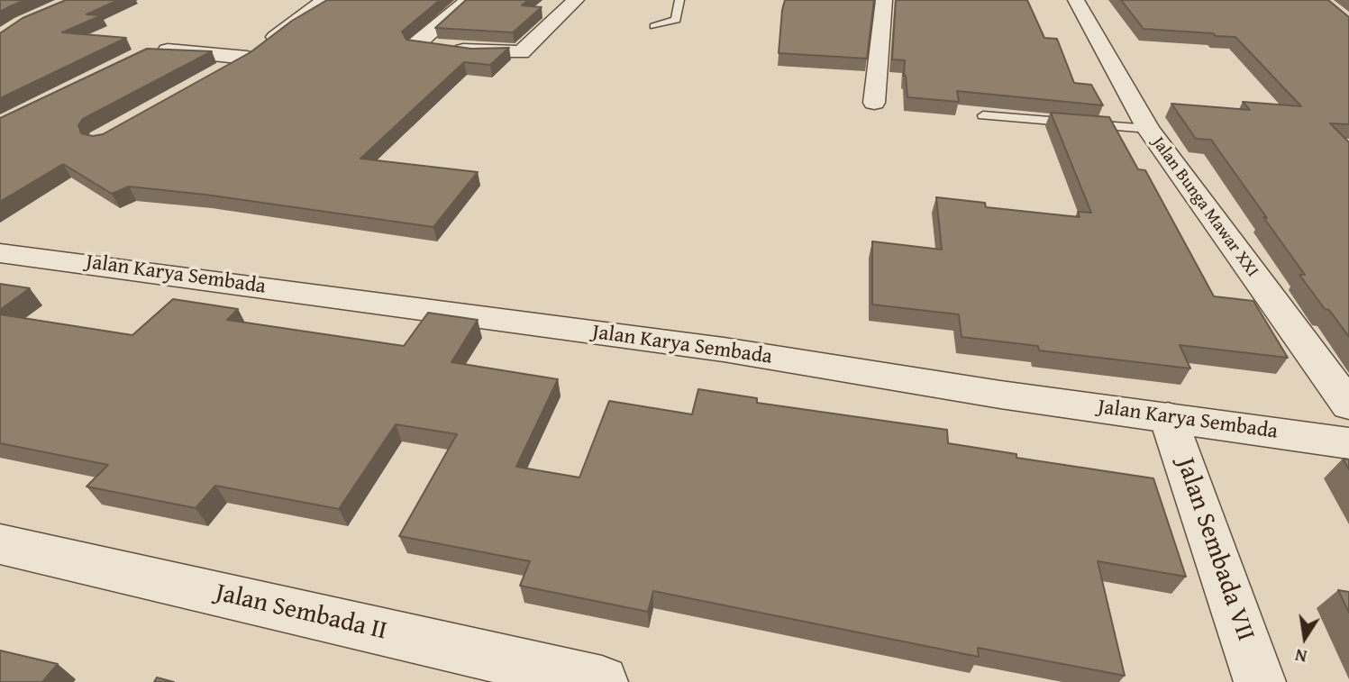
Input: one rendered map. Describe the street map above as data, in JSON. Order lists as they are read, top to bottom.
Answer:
{
  "streets": {
    "street": [
      "Jalan Bunga Mawar XXI",
      "Jalan Karya Sembada",
      "Jalan Sembada VII",
      "Jalan Sembada II"
    ]
  },
  "crossings": [
    ["Jalan Karya Sembada", "Jalan Sembada VII"]
  ],
  "north": "bottom"
}
